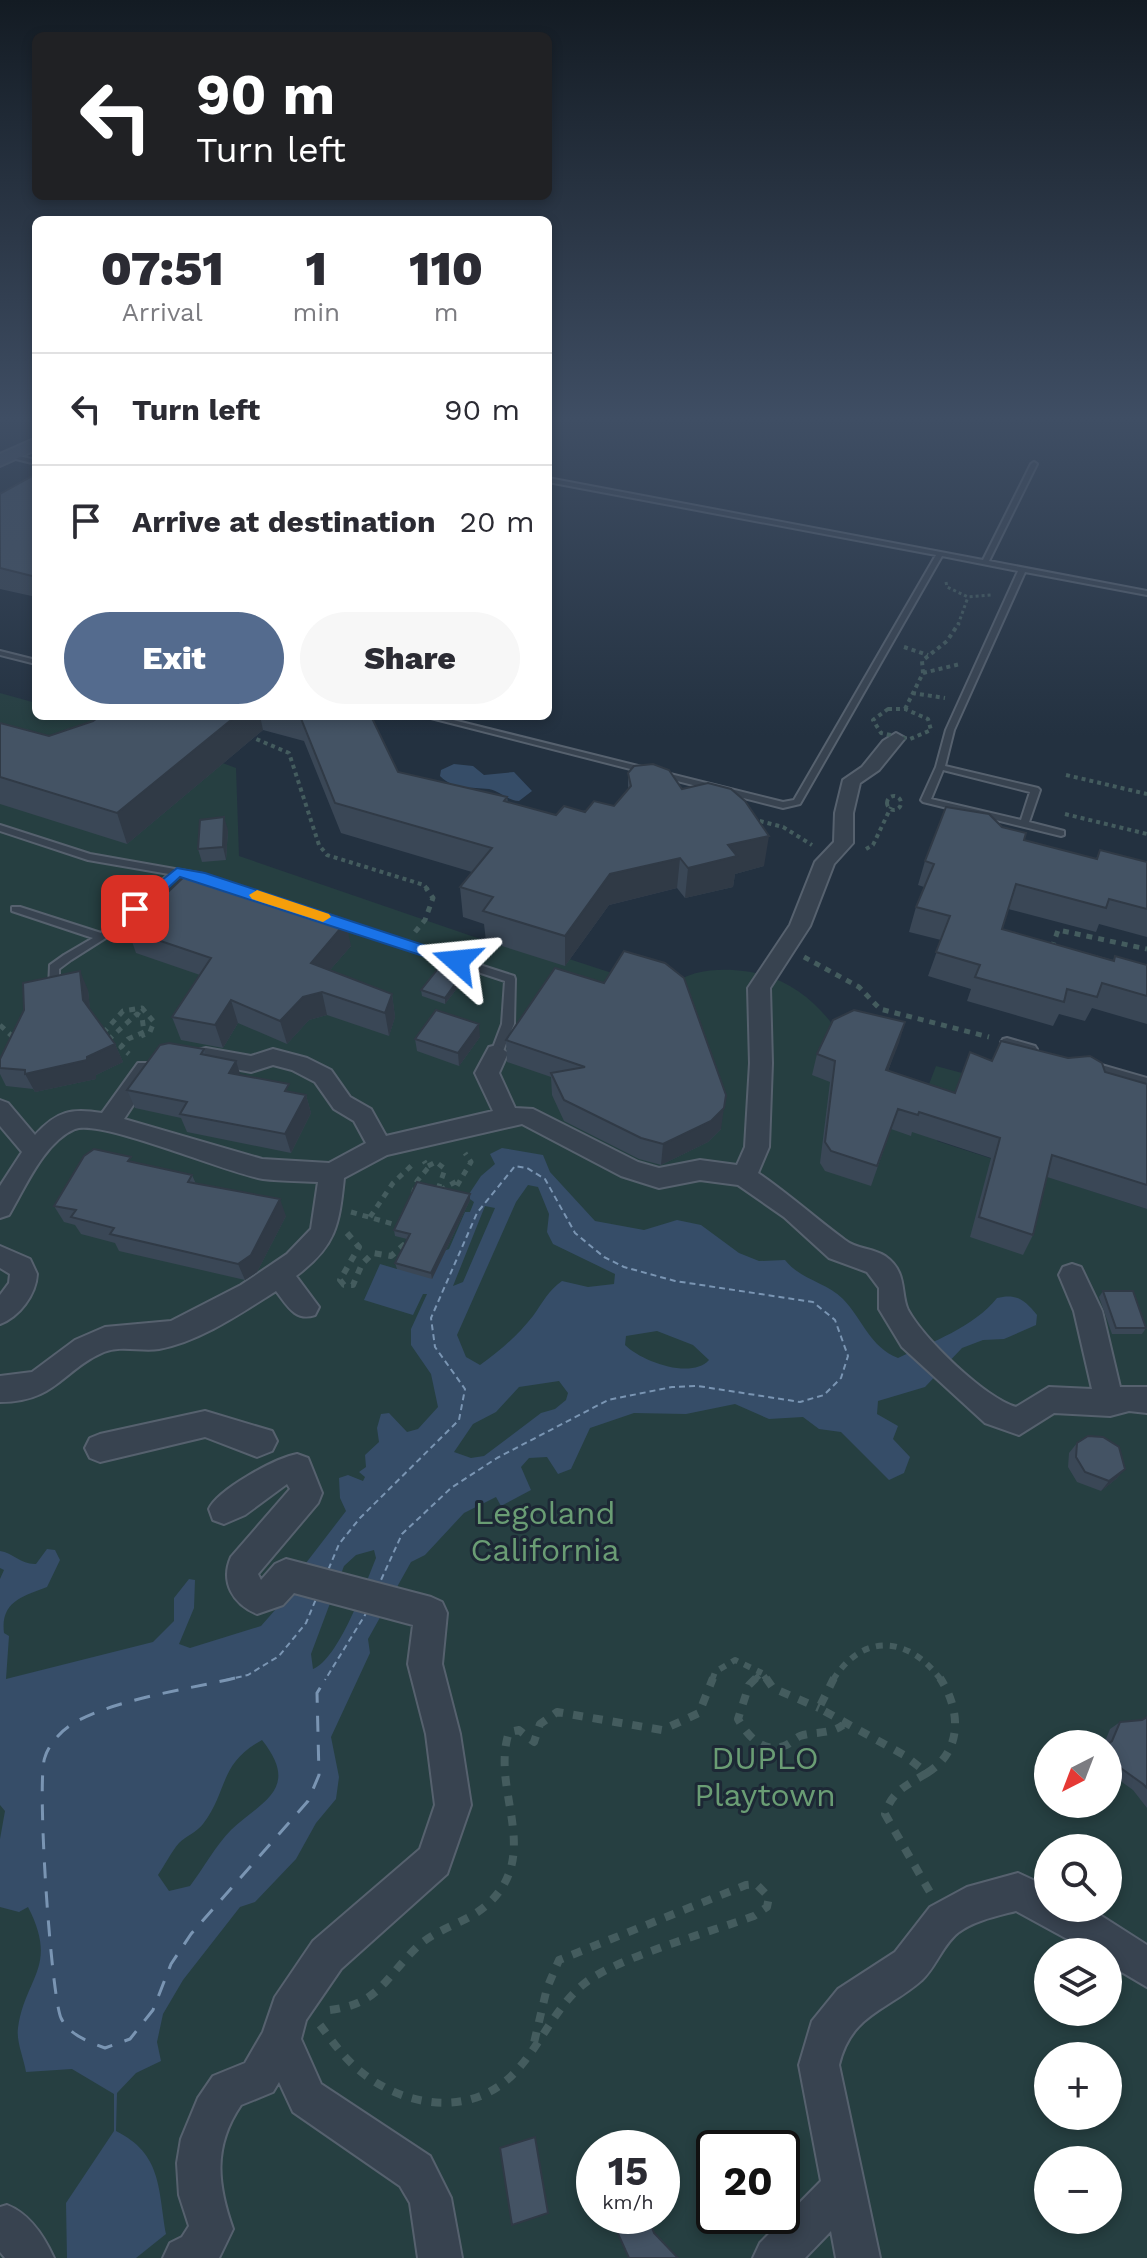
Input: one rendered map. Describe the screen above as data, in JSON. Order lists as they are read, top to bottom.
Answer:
{
  "parks": ["Legoland California", "DUPLO Playtown"],
  "north": "bottom left",
  "page": {
    "turn": ["90 m", "Turn left"],
    "eta": [
      "07:51",
      "Arrival",
      "1",
      "min",
      "110",
      "m"
    ],
    "list": [
      {
        "name": "Turn left",
        "value": "90 m"
      },
      {
        "name": "Arrive at destination",
        "value": "20 m"
      }
    ],
    "buttons": ["Exit", "Share"],
    "map_buttons": ["+", "−"],
    "speed": "15 km/h",
    "limit": "20"
  }
}
